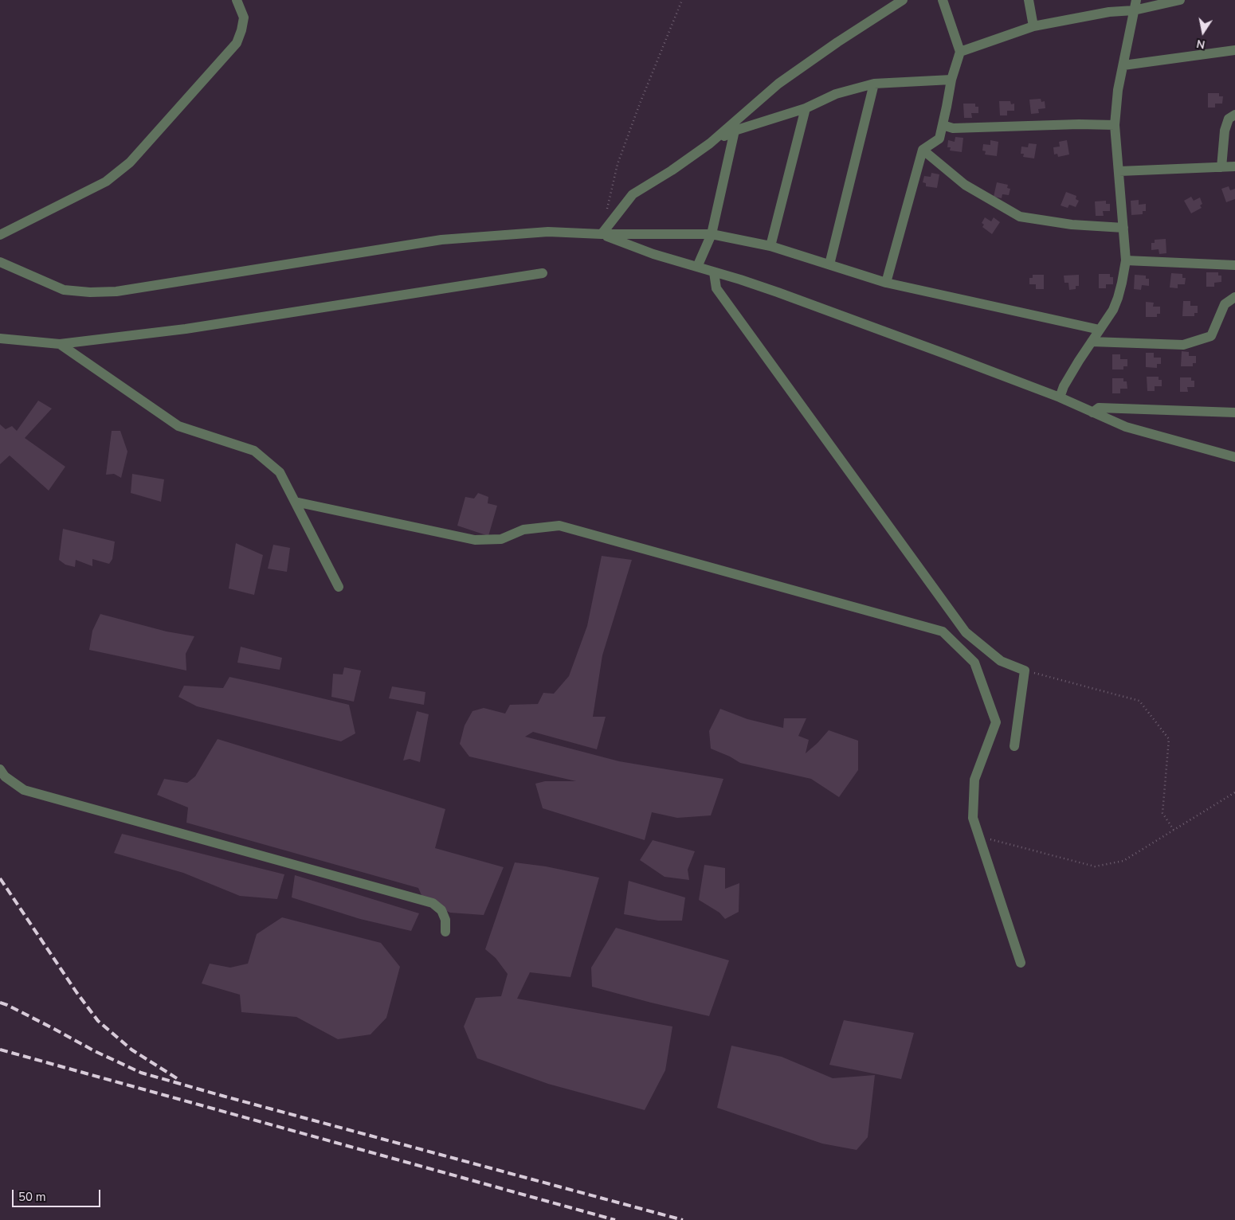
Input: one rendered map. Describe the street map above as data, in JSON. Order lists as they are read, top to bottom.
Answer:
{
  "scale_bar": "50 m",
  "north": "bottom"
}
